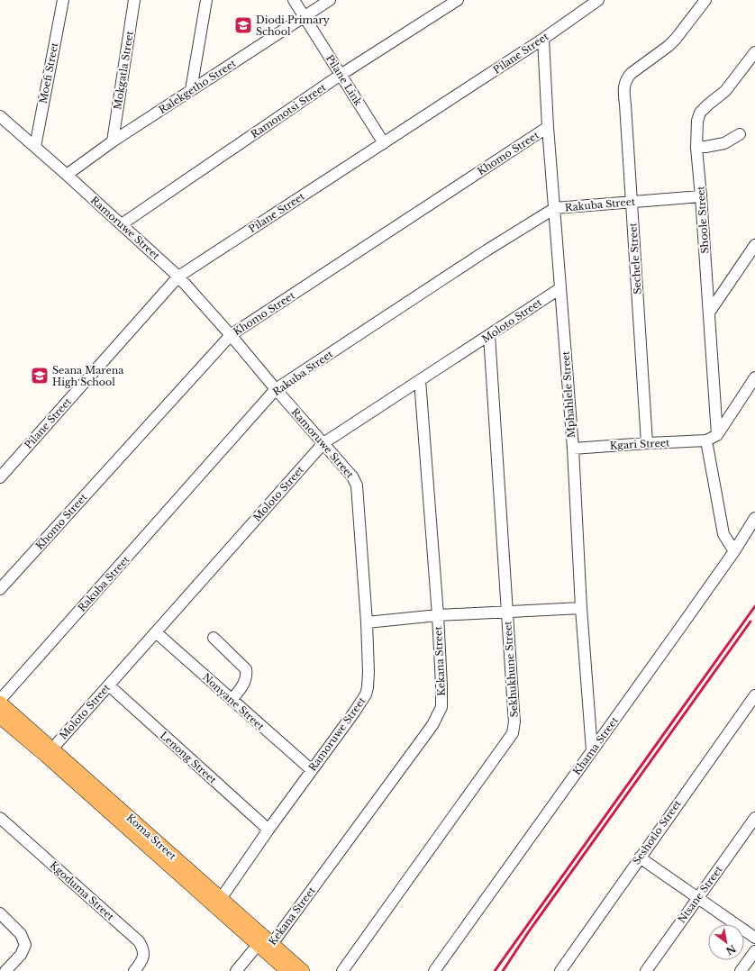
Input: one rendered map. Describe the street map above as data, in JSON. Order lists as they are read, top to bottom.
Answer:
{
  "streets": {
    "main road": ["Koma Street"],
    "street": [
      "Pilane Street",
      "Mokgatla Street",
      "Moefi Street",
      "Pilane Link",
      "Ralekgetho Street",
      "Ramonotsi Street",
      "Khomo Street",
      "Rakuba Street",
      "Shoole Street",
      "Ramoruwe Street",
      "Sechele Street",
      "Moloto Street",
      "Mphahlele Street",
      "Kgari Street",
      "Kekana Street",
      "Sekhukhune Street",
      "Nonyane Street",
      "Khama Street",
      "Lenong Street",
      "Seshotlo Street",
      "Kgoduma Street",
      "Ntsane Street"
    ]
  },
  "crossings": [
    ["Pilane Street", "Pilane Link"],
    ["Pilane Street", "Ramoruwe Street"],
    ["Pilane Street", "Mphahlele Street"],
    ["Mokgatla Street", "Ralekgetho Street"],
    ["Moefi Street", "Ramoruwe Street"],
    ["Pilane Link", "Ralekgetho Street"],
    ["Pilane Link", "Ramonotsi Street"],
    ["Ralekgetho Street", "Ramoruwe Street"],
    ["Ramonotsi Street", "Ramoruwe Street"],
    ["Khomo Street", "Ramoruwe Street"],
    ["Khomo Street", "Mphahlele Street"],
    ["Rakuba Street", "Shoole Street"],
    ["Rakuba Street", "Ramoruwe Street"],
    ["Rakuba Street", "Sechele Street"],
    ["Rakuba Street", "Mphahlele Street"],
    ["Rakuba Street", "Koma Street"],
    ["Shoole Street", "Kgari Street"],
    ["Ramoruwe Street", "Moloto Street"],
    ["Ramoruwe Street", "Nonyane Street"],
    ["Ramoruwe Street", "Lenong Street"],
    ["Ramoruwe Street", "Koma Street"],
    ["Sechele Street", "Kgari Street"],
    ["Moloto Street", "Mphahlele Street"],
    ["Moloto Street", "Kekana Street"],
    ["Moloto Street", "Sekhukhune Street"],
    ["Moloto Street", "Nonyane Street"],
    ["Moloto Street", "Lenong Street"],
    ["Moloto Street", "Koma Street"],
    ["Mphahlele Street", "Kgari Street"],
    ["Mphahlele Street", "Khama Street"],
    ["Kekana Street", "Koma Street"]
  ],
  "places": {
    "school or university": ["Diodi Primary School", "Seana Marena High School"]
  },
  "north": "bottom right"
}
